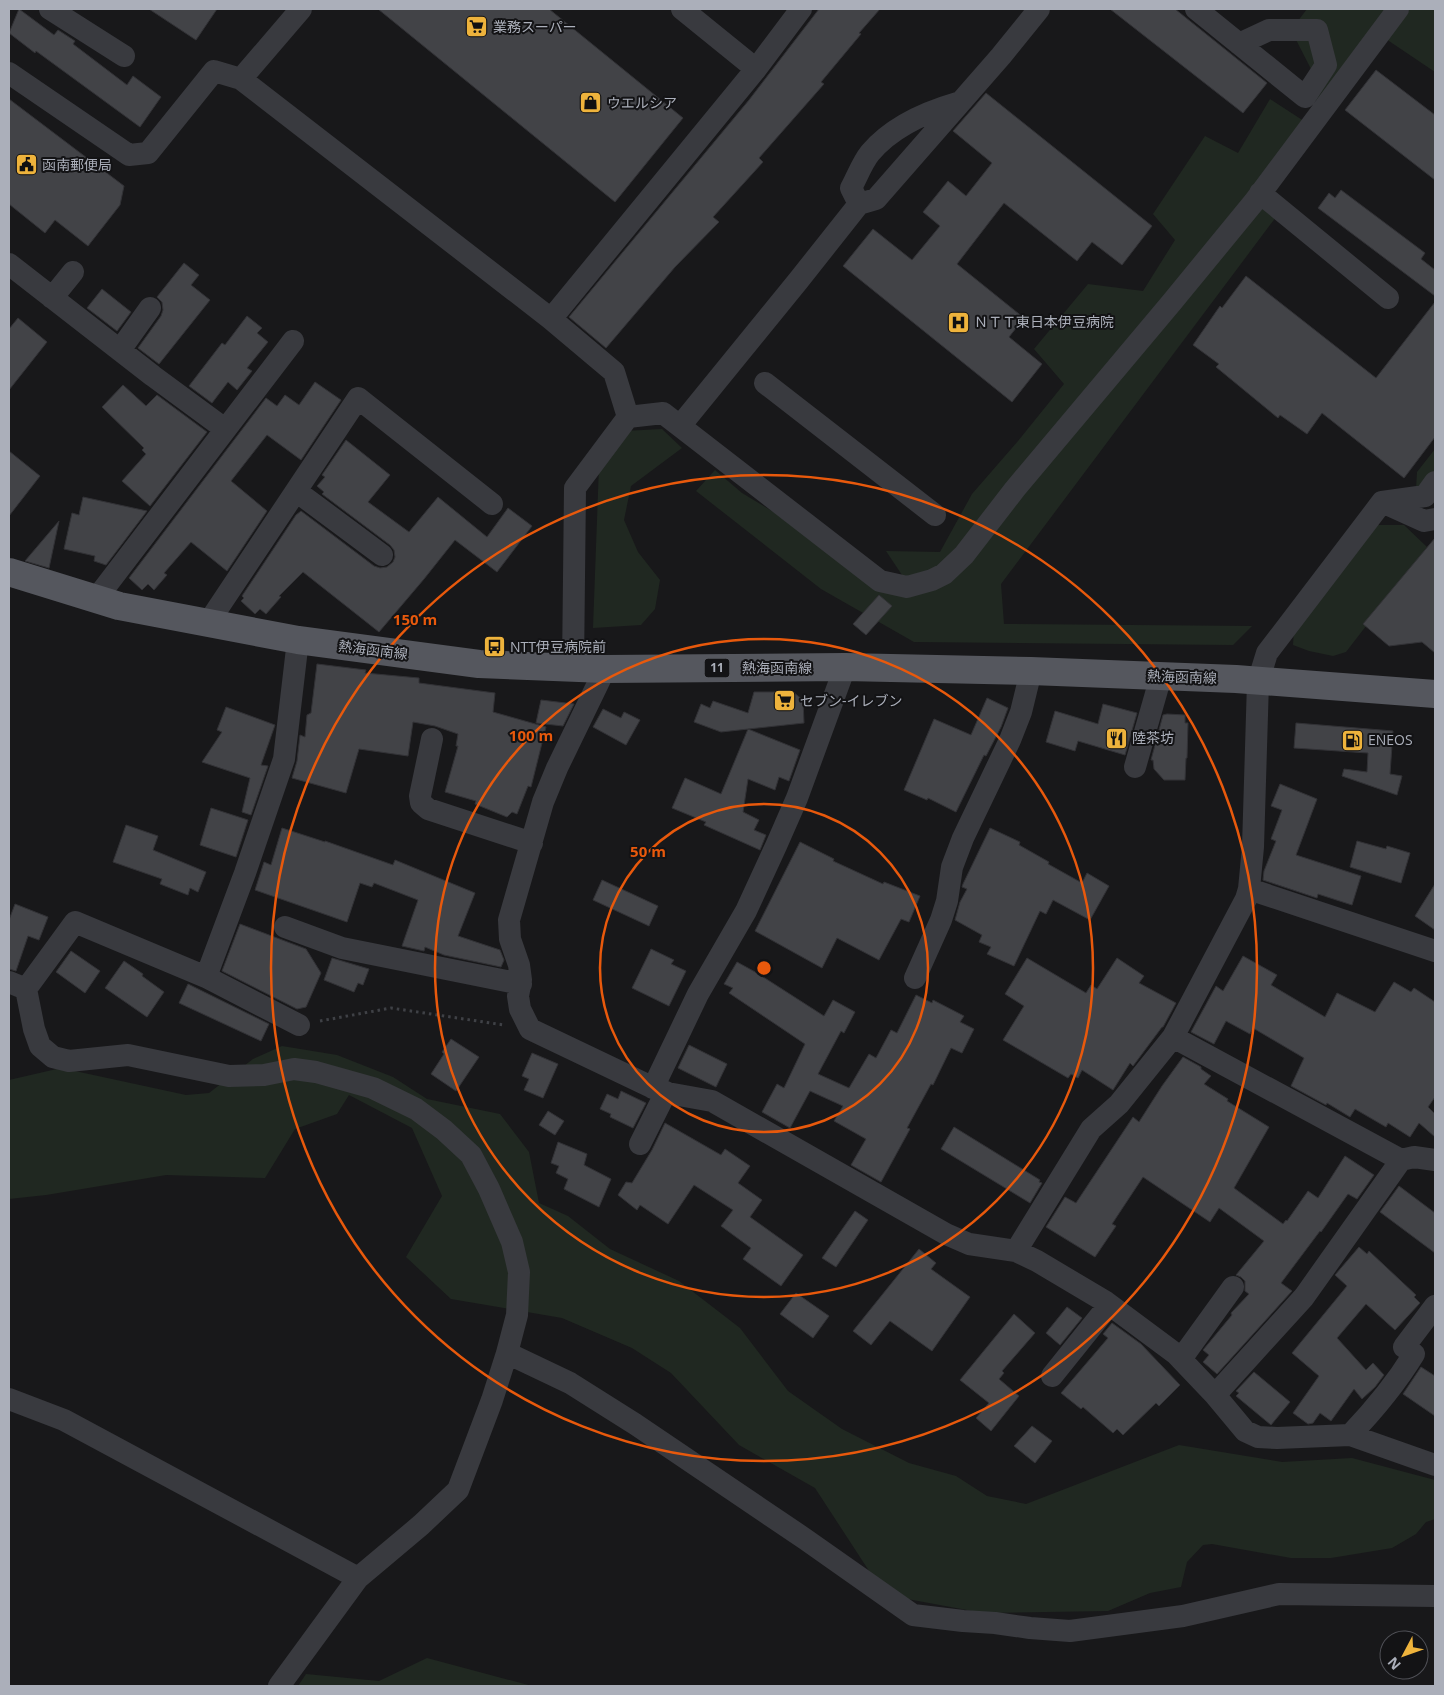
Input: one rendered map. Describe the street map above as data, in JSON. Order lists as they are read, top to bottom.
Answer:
{
  "streets": {
    "main road": ["熱海函南線", "11"]
  },
  "places": {
    "supermarket": ["業務スーパー", "セブン-イレブン"],
    "shop": ["ウエルシア"],
    "public building": ["函南郵便局"],
    "hospital": ["ＮＴＴ東日本伊豆病院"],
    "bus stop": ["NTT伊豆病院前"],
    "restaurant": ["陸茶坊"],
    "fuel station": ["ENEOS"]
  },
  "north": "bottom left",
  "rings": ["150 m", "100 m", "50 m"]
}
